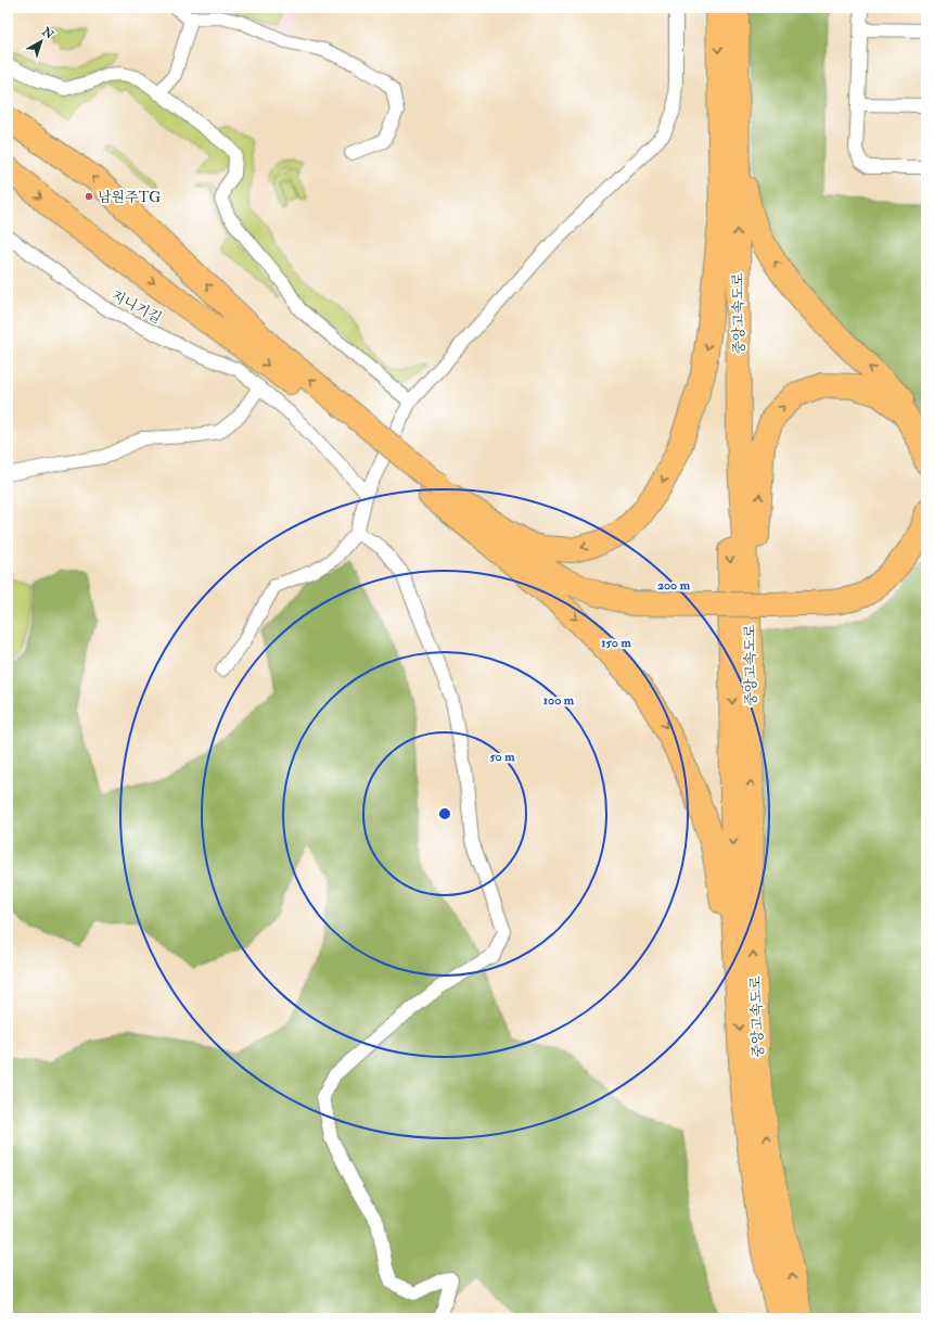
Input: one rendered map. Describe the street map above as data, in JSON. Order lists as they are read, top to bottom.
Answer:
{
  "streets": {
    "highway": ["중앙고속도로"],
    "street": ["지니기길"]
  },
  "places": ["남원주TG"],
  "north": "top right",
  "rings": [
    "200 m",
    "150 m",
    "100 m",
    "50 m"
  ]
}
